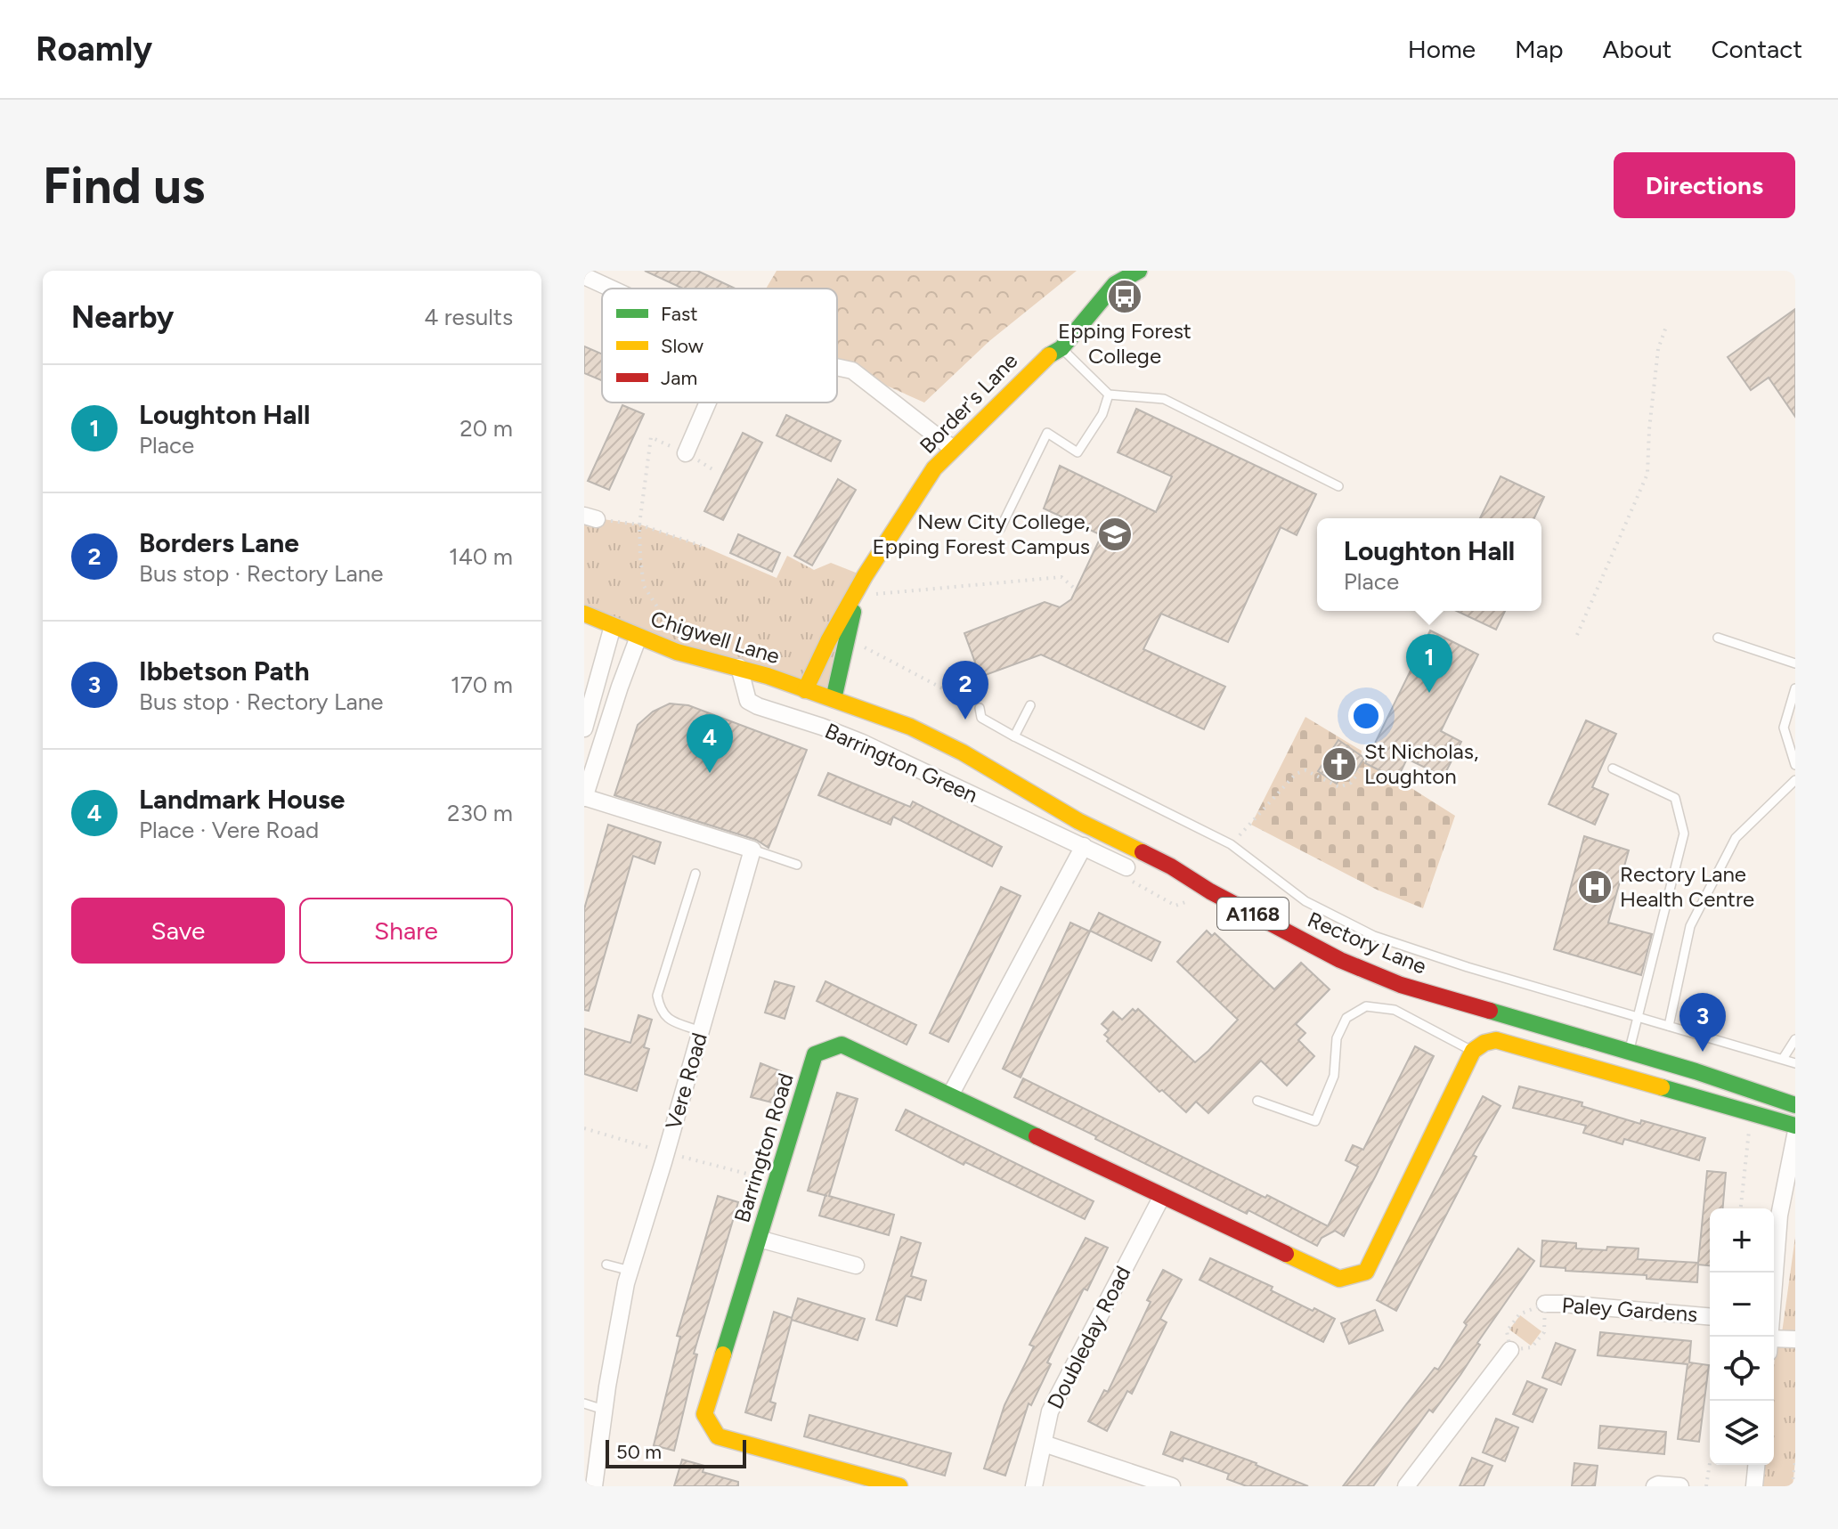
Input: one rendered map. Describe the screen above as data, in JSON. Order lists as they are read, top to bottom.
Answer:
{
  "streets": {
    "street": [
      "Border's Lane",
      "Chigwell Lane",
      "Barrington Green",
      "A1168",
      "Rectory Lane",
      "Vere Road",
      "Barrington Road",
      "Paley Gardens",
      "Doubleday Road"
    ]
  },
  "crossings": [
    ["Border's Lane", "Chigwell Lane"],
    ["Border's Lane", "Rectory Lane"],
    ["Chigwell Lane", "Barrington Green"],
    ["Chigwell Lane", "Rectory Lane"],
    ["Barrington Road", "Doubleday Road"]
  ],
  "places": {
    "bus stop": ["Epping Forest College"],
    "school or university": ["New City College, Epping Forest Campus"],
    "church": ["St Nicholas, Loughton"],
    "hospital": ["Rectory Lane Health Centre"]
  },
  "legend": ["Fast", "Slow", "Jam"],
  "scale_bar": "50 m",
  "page": {
    "header": "Roamly",
    "nav": [
      "Home",
      "Map",
      "About",
      "Contact"
    ],
    "buttons": [
      "Directions",
      ["Save", "Share"]
    ],
    "title": "Find us",
    "heading": ["Nearby", "4 results"],
    "list": [
      {
        "mark": "1",
        "name": "Loughton Hall",
        "note": "Place",
        "value": "20 m"
      },
      {
        "mark": "2",
        "name": "Borders Lane",
        "note": "Bus stop · Rectory Lane",
        "value": "140 m"
      },
      {
        "mark": "3",
        "name": "Ibbetson Path",
        "note": "Bus stop · Rectory Lane",
        "value": "170 m"
      },
      {
        "mark": "4",
        "name": "Landmark House",
        "note": "Place · Vere Road",
        "value": "230 m"
      }
    ],
    "popup": ["Loughton Hall", "Place"],
    "pins": [
      "1",
      "2",
      "4",
      "3"
    ],
    "map_buttons": ["+", "−"],
    "scale": "50 m"
  }
}
